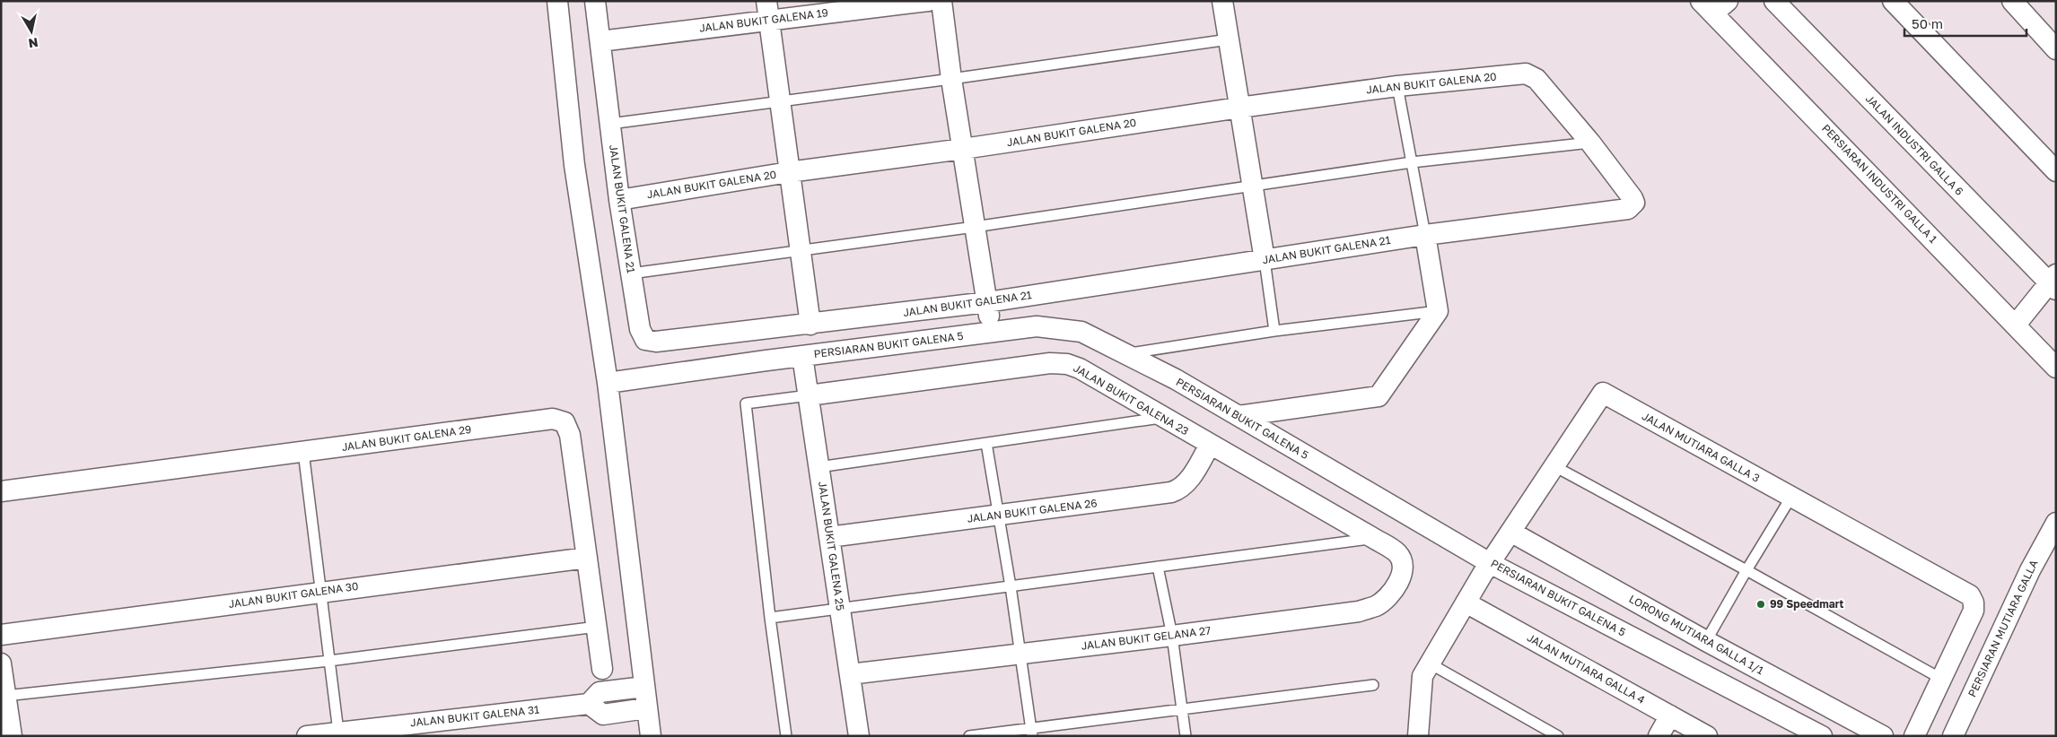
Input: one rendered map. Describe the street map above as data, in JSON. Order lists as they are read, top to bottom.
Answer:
{
  "streets": {
    "street": [
      "JALAN BUKIT GALENA 19",
      "JALAN BUKIT GALENA 20",
      "JALAN INDUSTRI GALLA 6",
      "PERSIARAN INDUSTRI GALLA 1",
      "JALAN BUKIT GALENA 21",
      "PERSIARAN BUKIT GALENA 5",
      "JALAN BUKIT GALENA 23",
      "JALAN BUKIT GALENA 29",
      "JALAN MUTIARA GALLA 3",
      "JALAN BUKIT GALENA 26",
      "JALAN BUKIT GALENA 25",
      "JALAN BUKIT GALENA 30",
      "PERSIARAN MUTIARA GALLA",
      "LORONG MUTIARA GALLA 1/1",
      "JALAN BUKIT GELANA 27",
      "JALAN MUTIARA GALLA 4",
      "JALAN BUKIT GALENA 31"
    ]
  },
  "crossings": [
    ["JALAN BUKIT GALENA 19", "JALAN BUKIT GALENA 21"],
    ["JALAN BUKIT GALENA 20", "JALAN BUKIT GALENA 21"],
    ["PERSIARAN BUKIT GALENA 5", "JALAN MUTIARA GALLA 3"],
    ["PERSIARAN BUKIT GALENA 5", "JALAN BUKIT GALENA 25"],
    ["JALAN BUKIT GALENA 23", "JALAN BUKIT GALENA 26"],
    ["JALAN BUKIT GALENA 23", "JALAN BUKIT GALENA 25"],
    ["JALAN BUKIT GALENA 23", "JALAN BUKIT GELANA 27"],
    ["JALAN BUKIT GALENA 29", "JALAN BUKIT GALENA 30"],
    ["JALAN MUTIARA GALLA 3", "LORONG MUTIARA GALLA 1/1"],
    ["JALAN MUTIARA GALLA 3", "JALAN MUTIARA GALLA 4"],
    ["JALAN BUKIT GALENA 26", "JALAN BUKIT GALENA 25"],
    ["JALAN BUKIT GALENA 25", "JALAN BUKIT GELANA 27"]
  ],
  "places": ["99 Speedmart"],
  "scale_bar": "50 m",
  "north": "bottom"
}
